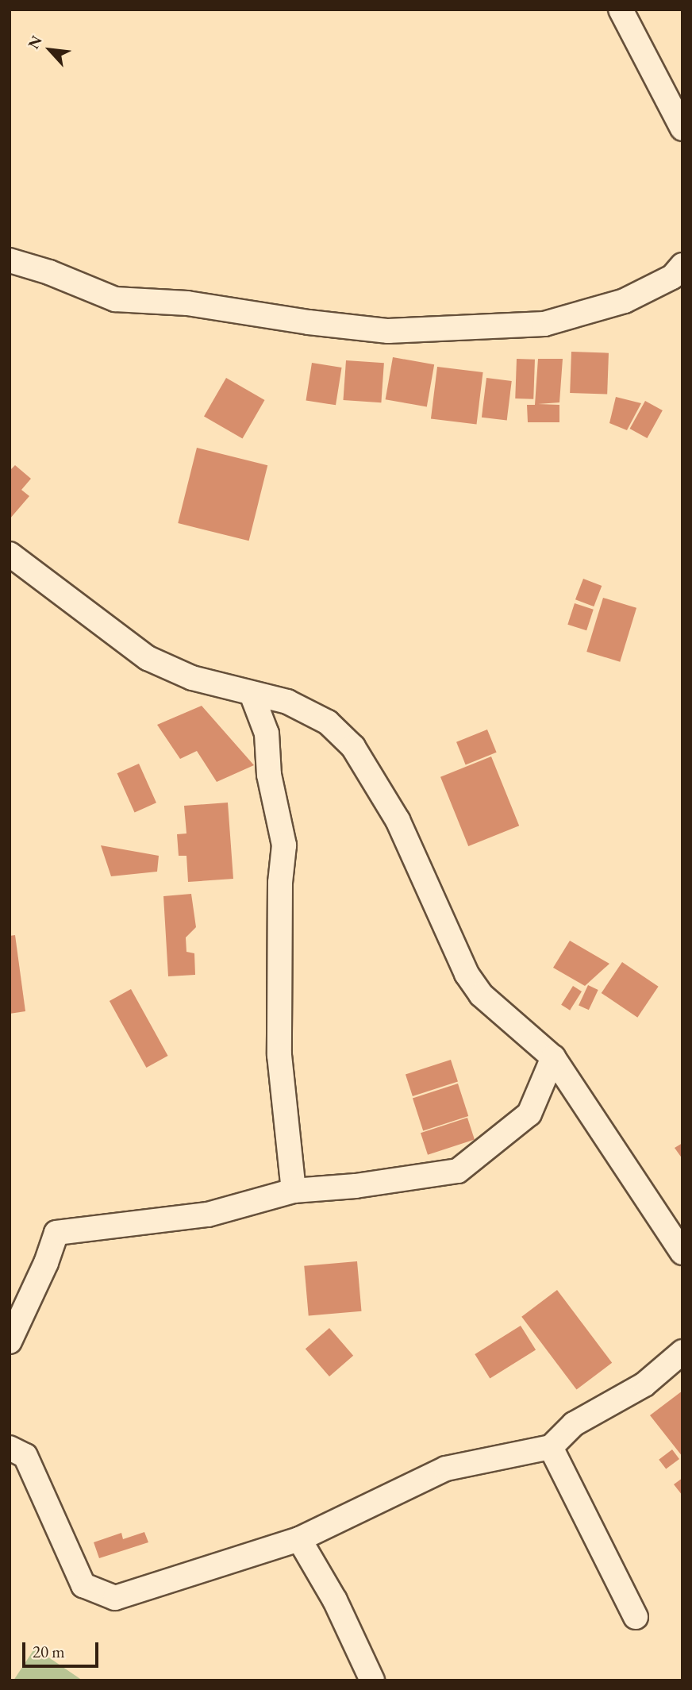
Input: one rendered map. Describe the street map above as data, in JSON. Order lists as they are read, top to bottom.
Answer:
{
  "scale_bar": "20 m",
  "north": "top left"
}
